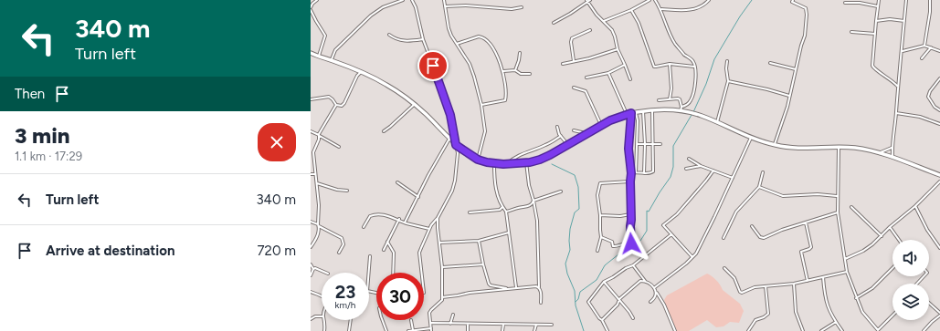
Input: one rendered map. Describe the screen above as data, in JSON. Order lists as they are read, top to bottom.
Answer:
{
  "page": {
    "turn": ["340 m", "Turn left"],
    "then": "Then",
    "heading": ["3 min", "1.1 km · 17:29"],
    "list": [
      {
        "name": "Turn left",
        "value": "340 m"
      },
      {
        "name": "Arrive at destination",
        "value": "720 m"
      }
    ],
    "speed": "23 km/h",
    "limit": "30"
  }
}
